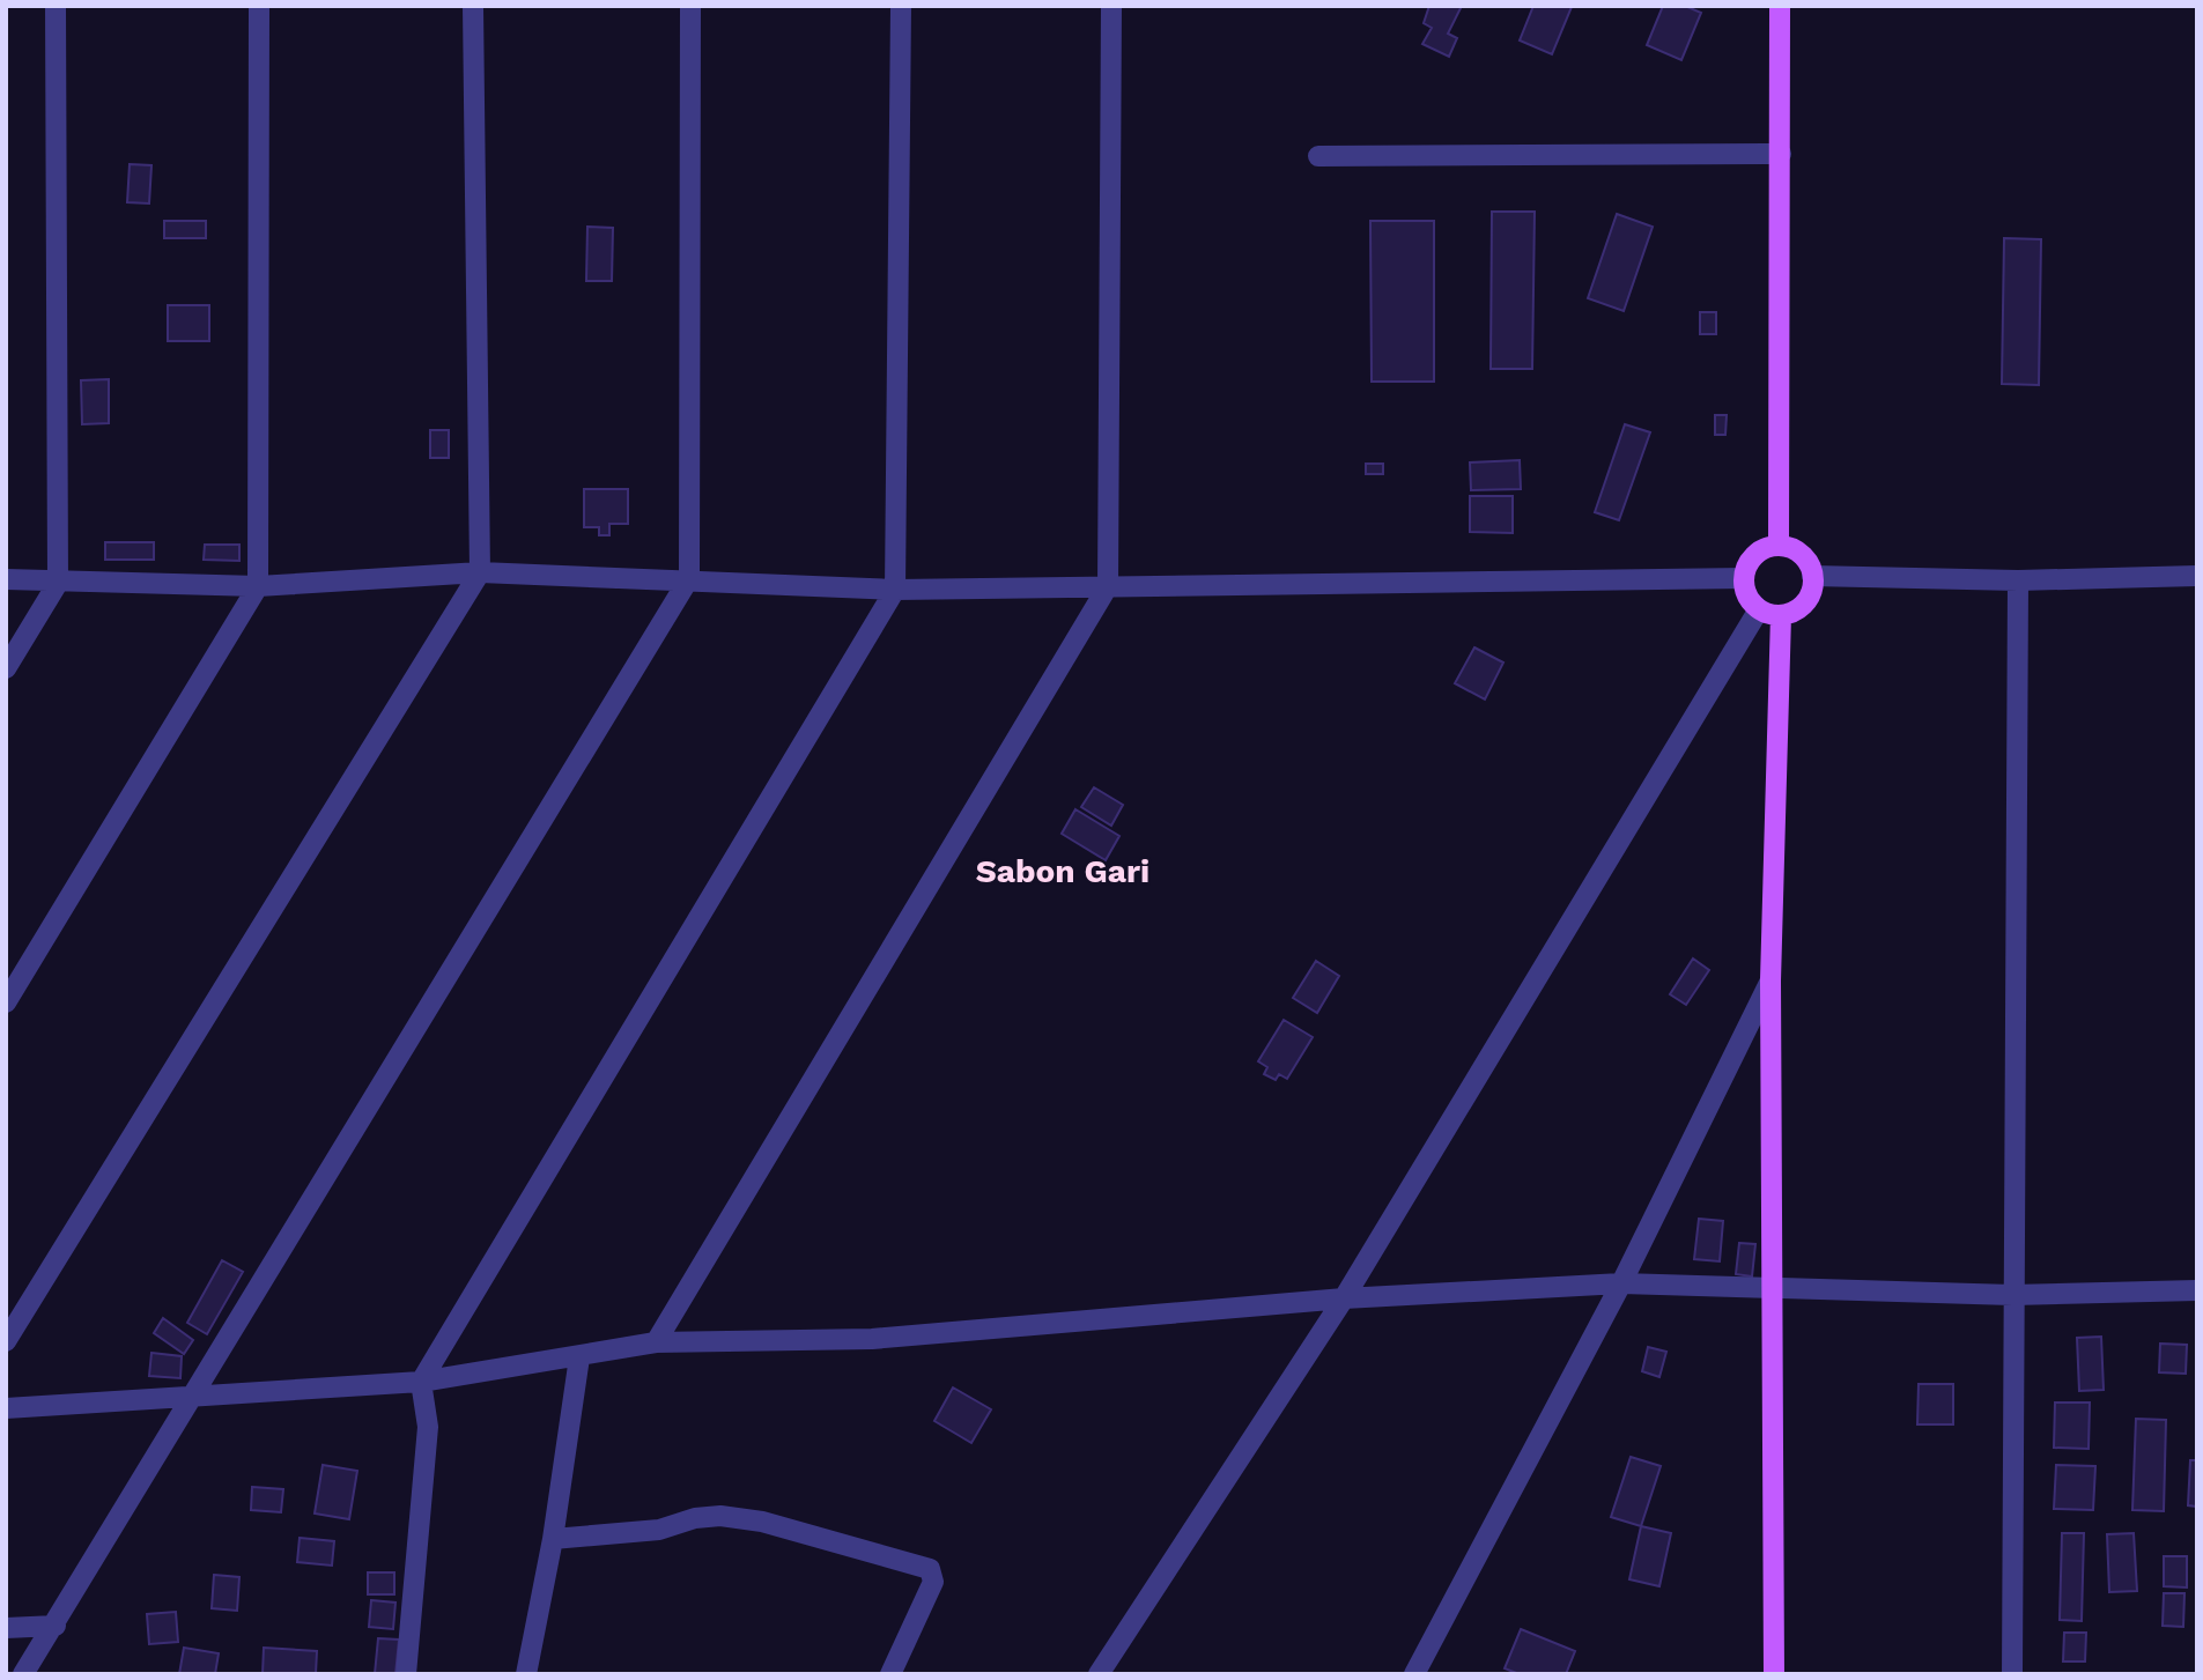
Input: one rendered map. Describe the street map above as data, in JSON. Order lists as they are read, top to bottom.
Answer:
{
  "districts": ["Sabon Gari"]
}
